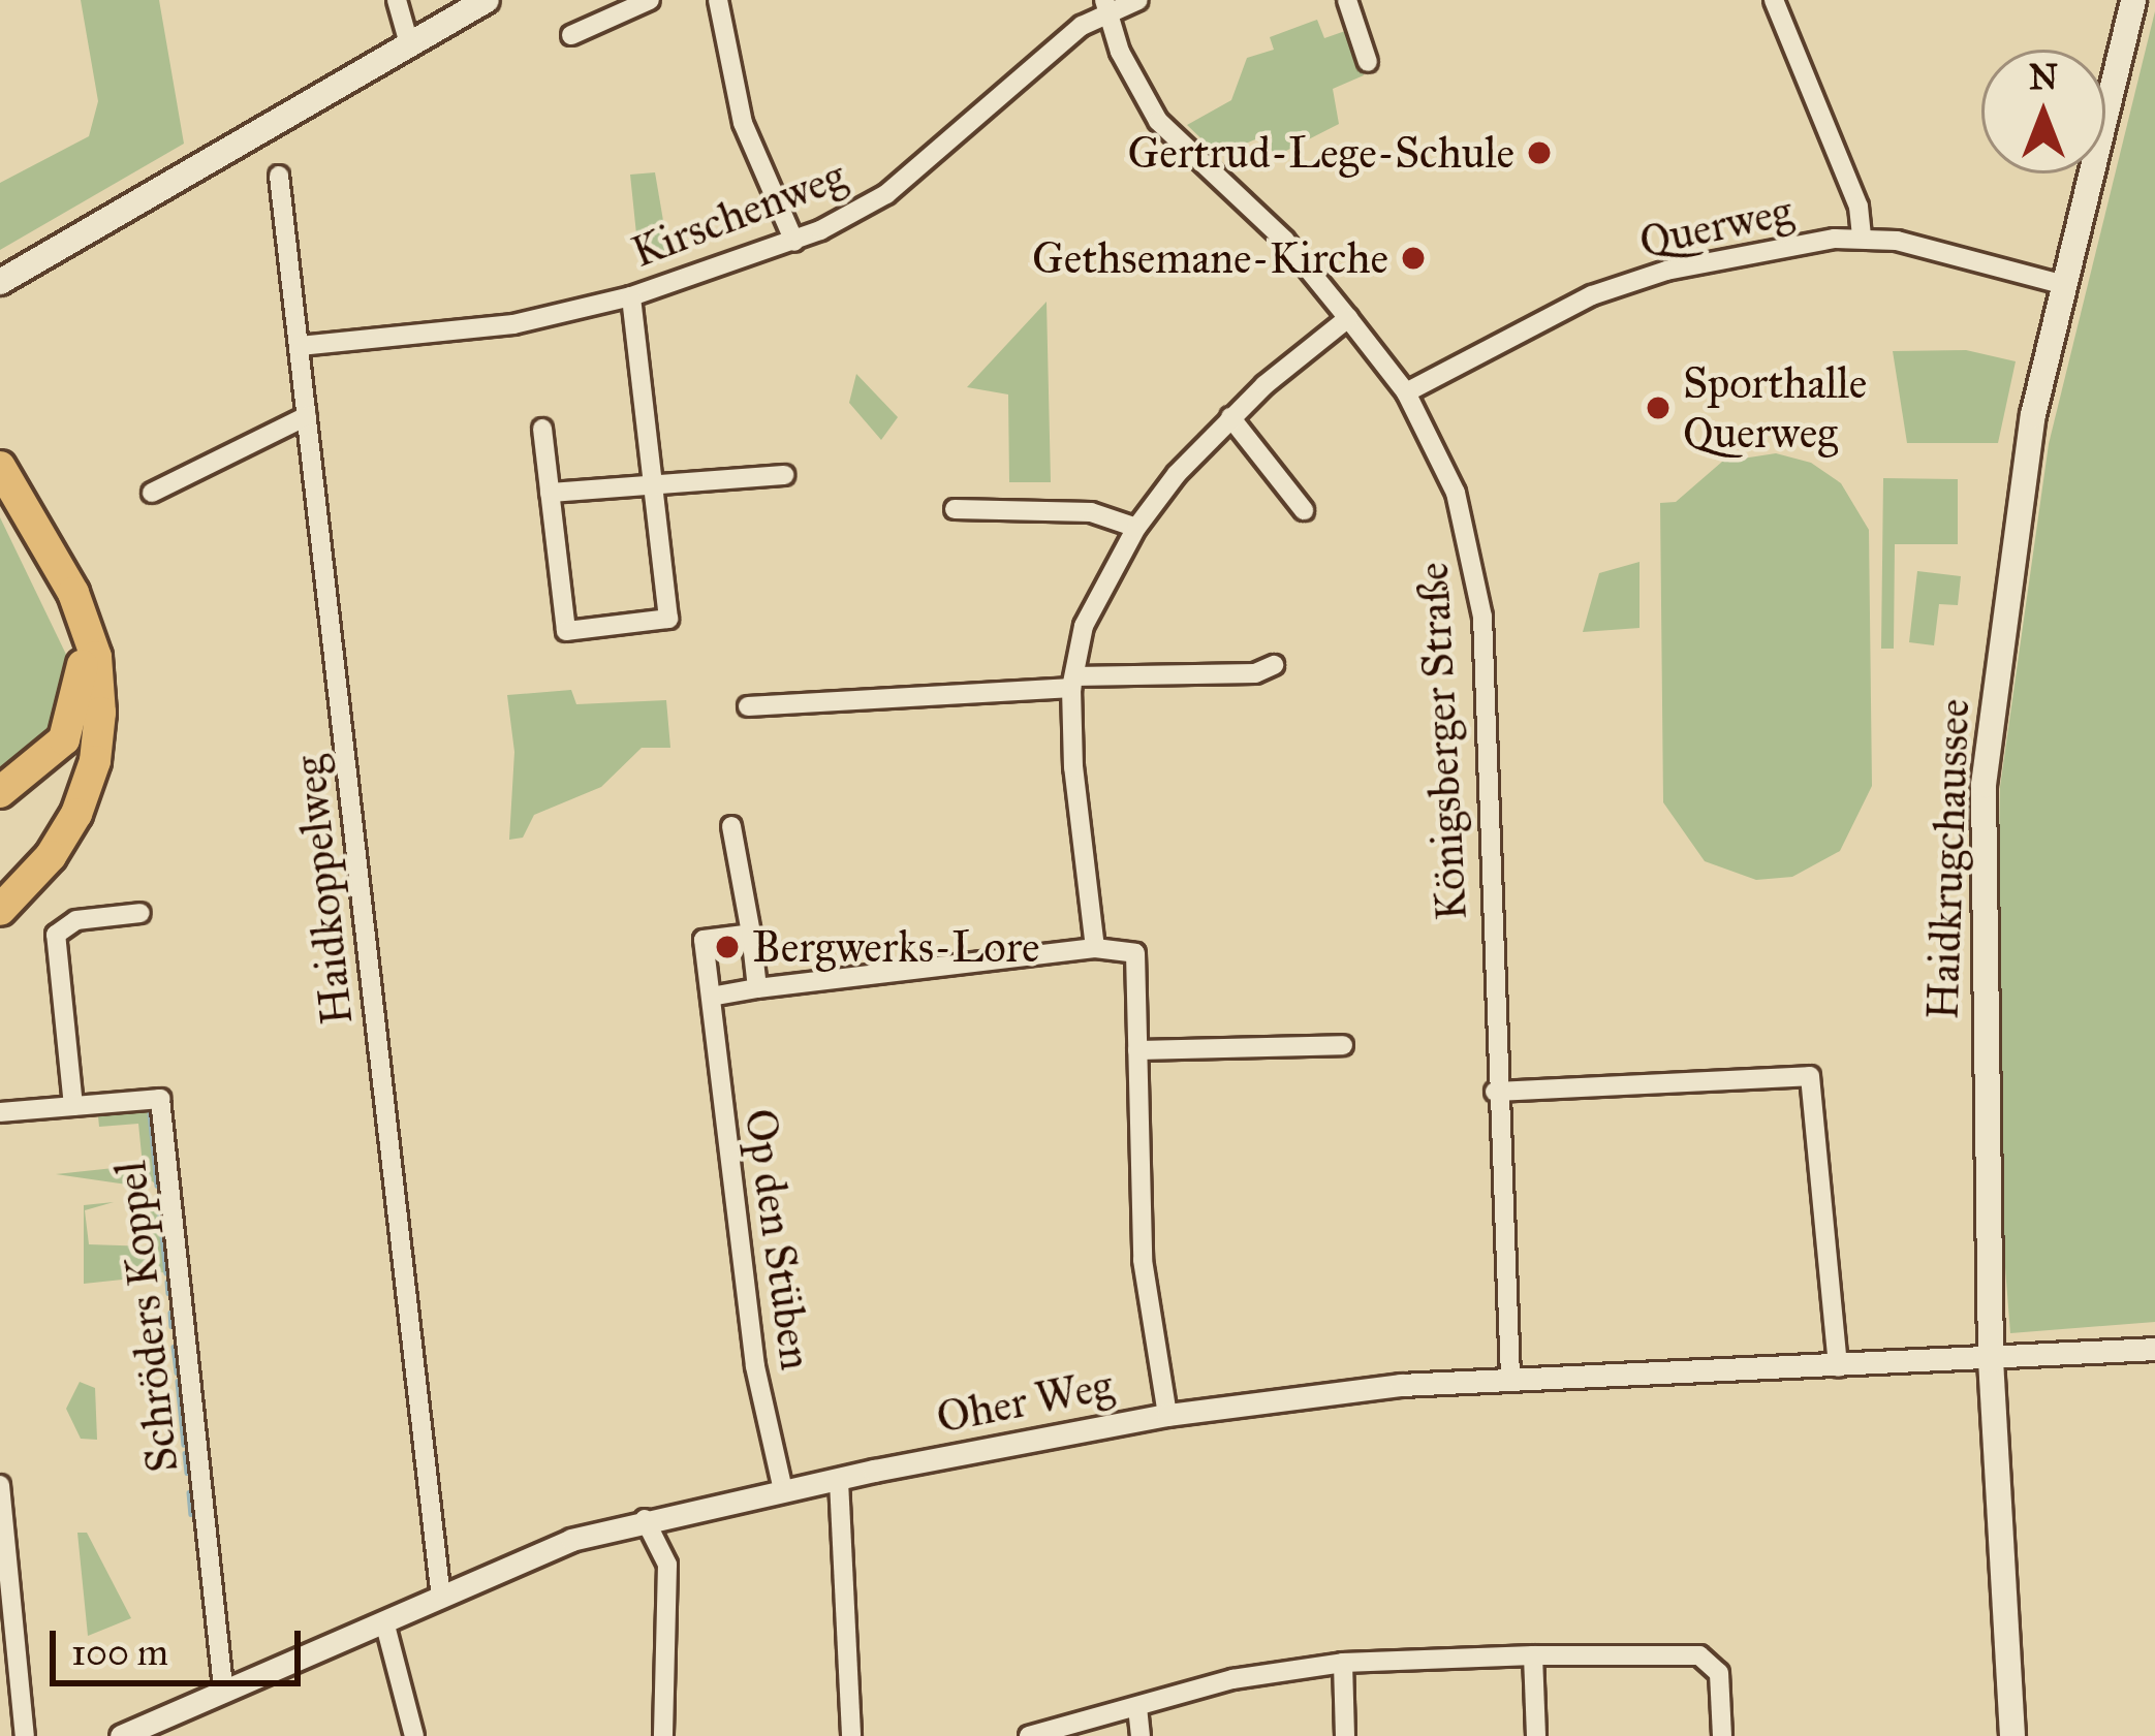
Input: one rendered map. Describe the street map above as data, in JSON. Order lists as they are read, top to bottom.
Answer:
{
  "streets": {
    "main road": ["Haidkrugchaussee"],
    "street": [
      "Kirschenweg",
      "Querweg",
      "Königsberger Straße",
      "Haidkoppelweg",
      "Op den Stüben",
      "Schröders Koppel",
      "Oher Weg"
    ]
  },
  "crossings": [
    ["Kirschenweg", "Königsberger Straße"],
    ["Kirschenweg", "Haidkoppelweg"],
    ["Querweg", "Königsberger Straße"],
    ["Querweg", "Haidkrugchaussee"],
    ["Königsberger Straße", "Oher Weg"],
    ["Haidkrugchaussee", "Oher Weg"],
    ["Haidkoppelweg", "Oher Weg"],
    ["Op den Stüben", "Oher Weg"],
    ["Schröders Koppel", "Oher Weg"]
  ],
  "places": [
    "Gertrud-Lege-Schule",
    "Gethsemane-Kirche",
    "Sporthalle Querweg",
    "Bergwerks-Lore"
  ],
  "scale_bar": "100 m",
  "north": "top"
}
